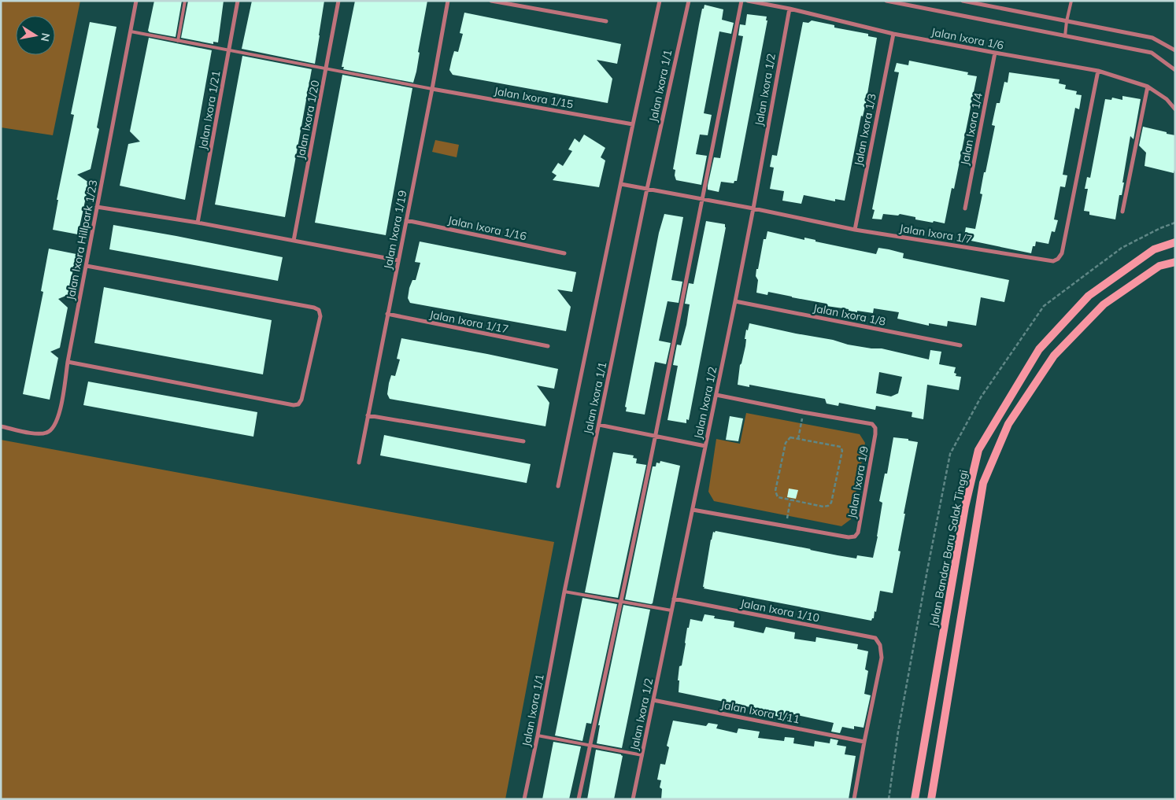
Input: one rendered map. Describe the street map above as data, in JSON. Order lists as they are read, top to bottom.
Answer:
{
  "streets": {
    "main road": ["Jalan Bandar Baru Salak Tinggi"],
    "street": [
      "Jalan Ixora 1/6",
      "Jalan Ixora 1/1",
      "Jalan Ixora 1/2",
      "Jalan Ixora 1/15",
      "Jalan Ixora 1/21",
      "Jalan Ixora 1/20",
      "Jalan Ixora 1/4",
      "Jalan Ixora 1/3",
      "Jalan Ixora 1/16",
      "Jalan Ixora 1/19",
      "Jalan Ixora 1/7",
      "Jalan Ixora Hillpark 1/23",
      "Jalan Ixora 1/8",
      "Jalan Ixora 1/17",
      "Jalan Ixora 1/9",
      "Jalan Ixora 1/10",
      "Jalan Ixora 1/11"
    ]
  },
  "crossings": [
    ["Jalan Ixora 1/6", "Jalan Ixora 1/2"],
    ["Jalan Ixora 1/6", "Jalan Ixora 1/4"],
    ["Jalan Ixora 1/6", "Jalan Ixora 1/3"],
    ["Jalan Ixora 1/6", "Jalan Ixora 1/7"],
    ["Jalan Ixora 1/1", "Jalan Ixora 1/7"],
    ["Jalan Ixora 1/2", "Jalan Ixora 1/7"],
    ["Jalan Ixora 1/2", "Jalan Ixora 1/8"],
    ["Jalan Ixora 1/2", "Jalan Ixora 1/9"],
    ["Jalan Ixora 1/2", "Jalan Ixora 1/10"],
    ["Jalan Ixora 1/2", "Jalan Ixora 1/11"],
    ["Jalan Ixora 1/15", "Jalan Ixora 1/19"],
    ["Jalan Ixora 1/3", "Jalan Ixora 1/7"],
    ["Jalan Ixora 1/16", "Jalan Ixora 1/19"],
    ["Jalan Ixora 1/19", "Jalan Ixora 1/17"],
    ["Jalan Ixora 1/10", "Jalan Ixora 1/11"]
  ],
  "north": "right"
}
